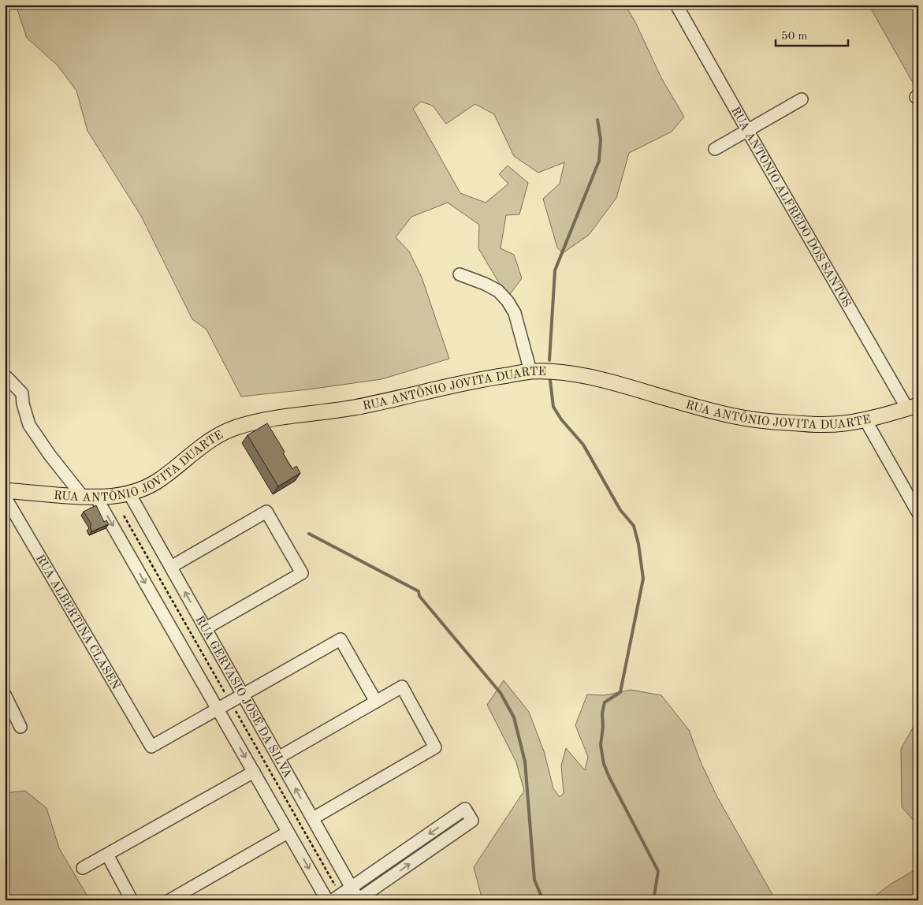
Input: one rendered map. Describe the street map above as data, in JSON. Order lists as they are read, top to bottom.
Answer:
{
  "streets": {
    "main road": ["RUA ANTÔNIO JOVITA DUARTE"],
    "street": ["RUA ANTÔNIO ALFREDO DOS SANTOS", "RUA ALBERTINA CLASEN", "RUA GERVÁSIO JOSÉ DA SILVA"]
  },
  "crossings": [
    ["RUA ANTÔNIO ALFREDO DOS SANTOS", "RUA ANTÔNIO JOVITA DUARTE"],
    ["RUA ANTÔNIO JOVITA DUARTE", "RUA GERVÁSIO JOSÉ DA SILVA"]
  ],
  "scale_bar": "50 m"
}
